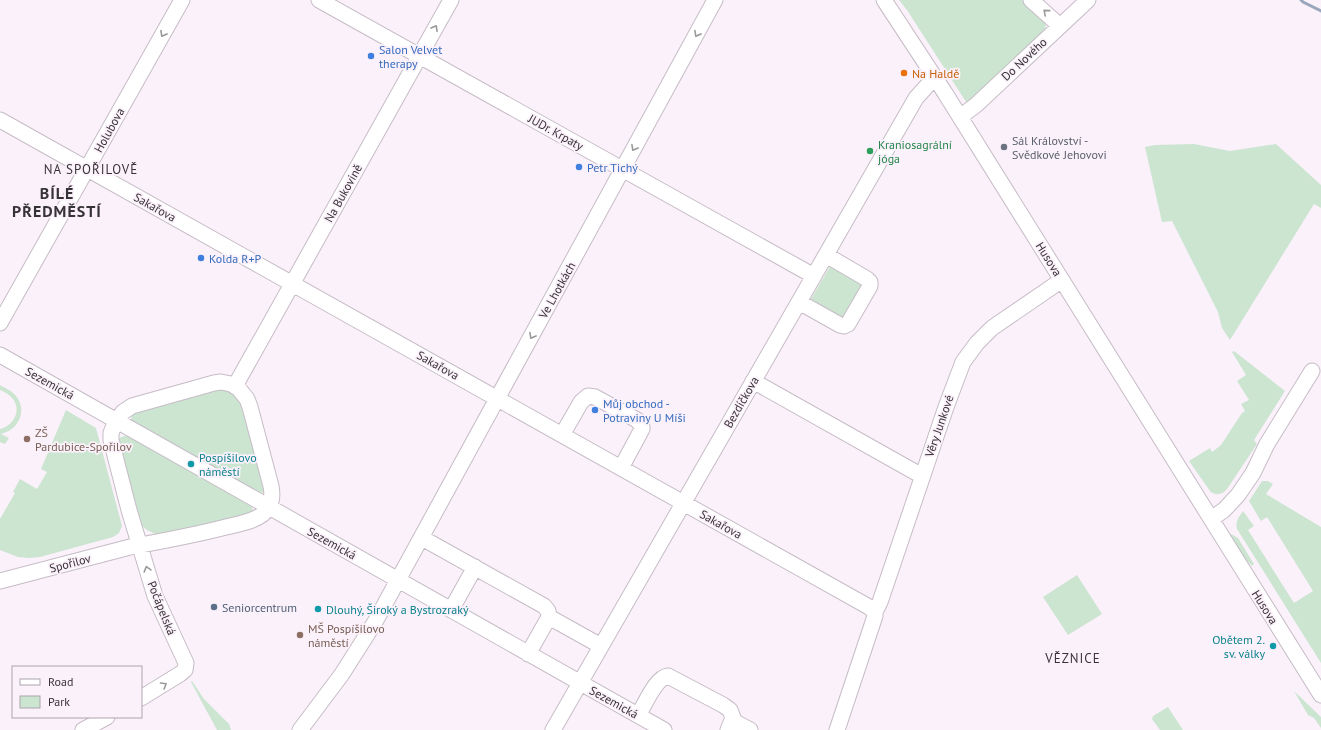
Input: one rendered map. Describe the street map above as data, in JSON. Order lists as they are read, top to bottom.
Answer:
{
  "streets": {
    "street": [
      "Do Nového",
      "Holubova",
      "JUDr. Krpaty",
      "Na Bukovině",
      "Sakařova",
      "Husova",
      "Ve Lhotkách",
      "Sezemická",
      "Bezdíčkova",
      "Věry Junkové",
      "Spořilov",
      "Počápelská"
    ]
  },
  "crossings": [
    ["Do Nového", "Husova"],
    ["Holubova", "Sakařova"],
    ["JUDr. Krpaty", "Na Bukovině"],
    ["JUDr. Krpaty", "Ve Lhotkách"],
    ["JUDr. Krpaty", "Bezdíčkova"],
    ["Na Bukovině", "Sakařova"],
    ["Sakařova", "Ve Lhotkách"],
    ["Sakařova", "Bezdíčkova"],
    ["Sakařova", "Věry Junkové"],
    ["Husova", "Bezdíčkova"],
    ["Husova", "Věry Junkové"],
    ["Ve Lhotkách", "Sezemická"],
    ["Sezemická", "Bezdíčkova"],
    ["Sezemická", "Spořilov"],
    ["Spořilov", "Počápelská"]
  ],
  "one_way": ["Holubova", "Ve Lhotkách", "Počápelská"],
  "districts": ["NA SPOŘILOVĚ", "BÍLÉ PŘEDMĚSTÍ", "VĚZNICE"],
  "places": [
    "Salon Velvet therapy",
    "Na Haldě",
    "Sál Království - Svědkové Jehovovi",
    "Kraniosagrální jóga",
    "Petr Tichý",
    "Kolda R+P",
    "Můj obchod - Potraviny U Míši",
    "ZŠ Pardubice-Spořilov",
    "Pospíšilovo náměstí",
    "Seniorcentrum",
    "Dlouhý, Široký a Bystrozraký",
    "MŠ Pospíšilovo náměstí",
    "Obětem 2. sv. války"
  ],
  "legend": ["Road", "Park"]
}
